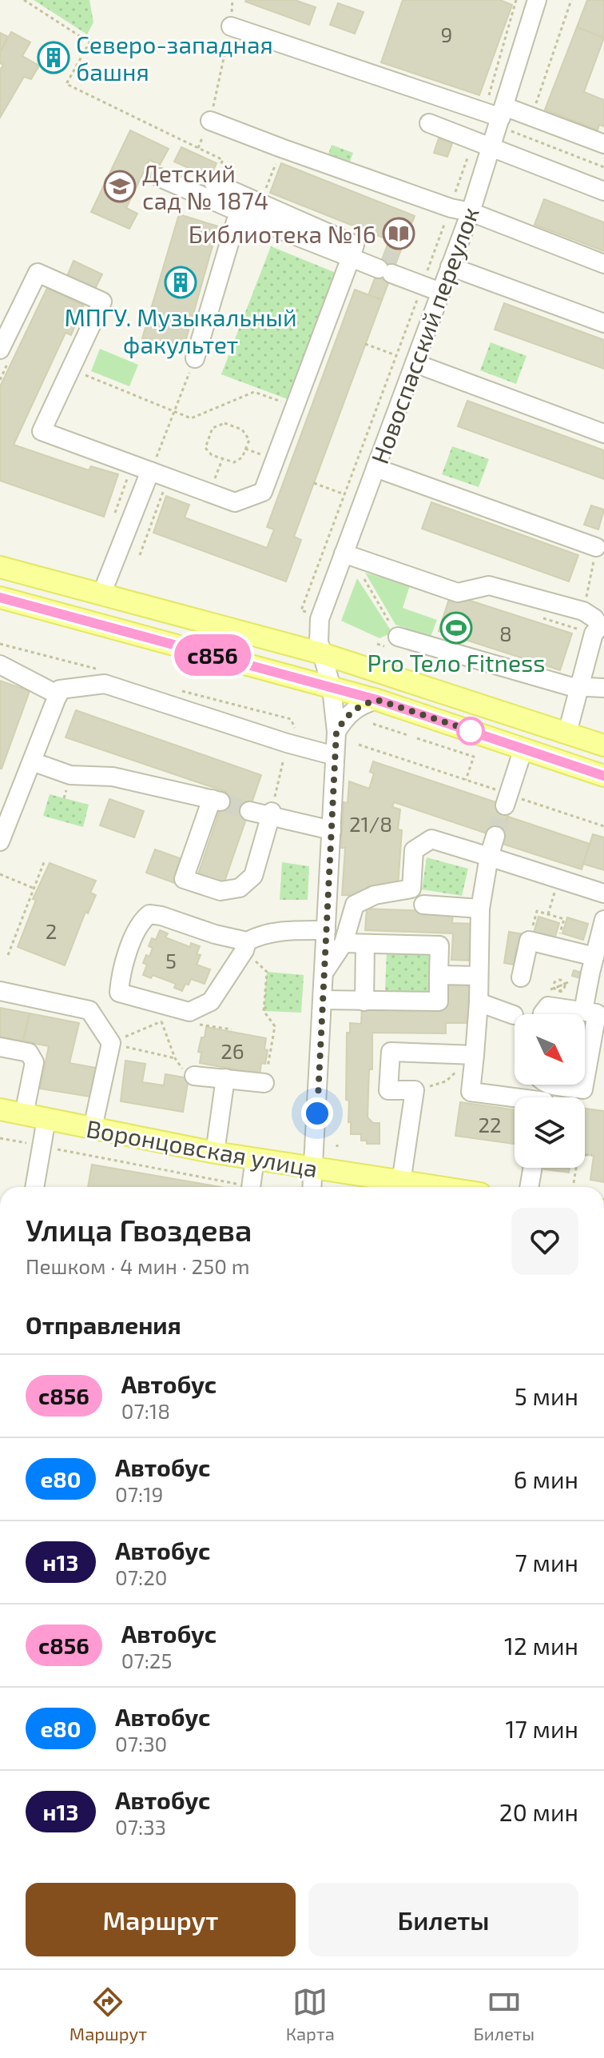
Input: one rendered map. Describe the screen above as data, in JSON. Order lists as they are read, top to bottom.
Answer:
{
  "streets": {
    "main road": ["Воронцовская улица"],
    "street": ["Новоспасский переулок"]
  },
  "crossings": [
    ["Новоспасский переулок", "Воронцовская улица"]
  ],
  "places": {
    "building": ["Северо-западная башня", "МПГУ. Музыкальный факультет"],
    "school or university": ["Детский сад № 1874"],
    "library": ["Библиотека №16"],
    "sports": ["Pro Тело Fitness"]
  },
  "lines": ["bus line с856"],
  "house_numbers": [
    "9",
    "8",
    "21/8",
    "2",
    "5",
    "26",
    "22"
  ],
  "north": "bottom right",
  "page": {
    "on_map": "с856",
    "heading": [
      ["Улица Гвоздева", "Пешком · 4 мин · 250 m"],
      "Отправления"
    ],
    "list": [
      {
        "mark": "с856",
        "name": "Автобус",
        "note": "07:18",
        "value": "5 мин"
      },
      {
        "mark": "е80",
        "name": "Автобус",
        "note": "07:19",
        "value": "6 мин"
      },
      {
        "mark": "н13",
        "name": "Автобус",
        "note": "07:20",
        "value": "7 мин"
      },
      {
        "mark": "с856",
        "name": "Автобус",
        "note": "07:25",
        "value": "12 мин"
      },
      {
        "mark": "е80",
        "name": "Автобус",
        "note": "07:30",
        "value": "17 мин"
      },
      {
        "mark": "н13",
        "name": "Автобус",
        "note": "07:33",
        "value": "20 мин"
      }
    ],
    "buttons": ["Маршрут", "Билеты"],
    "tabs": ["Маршрут", "Карта", "Билеты"]
  }
}
